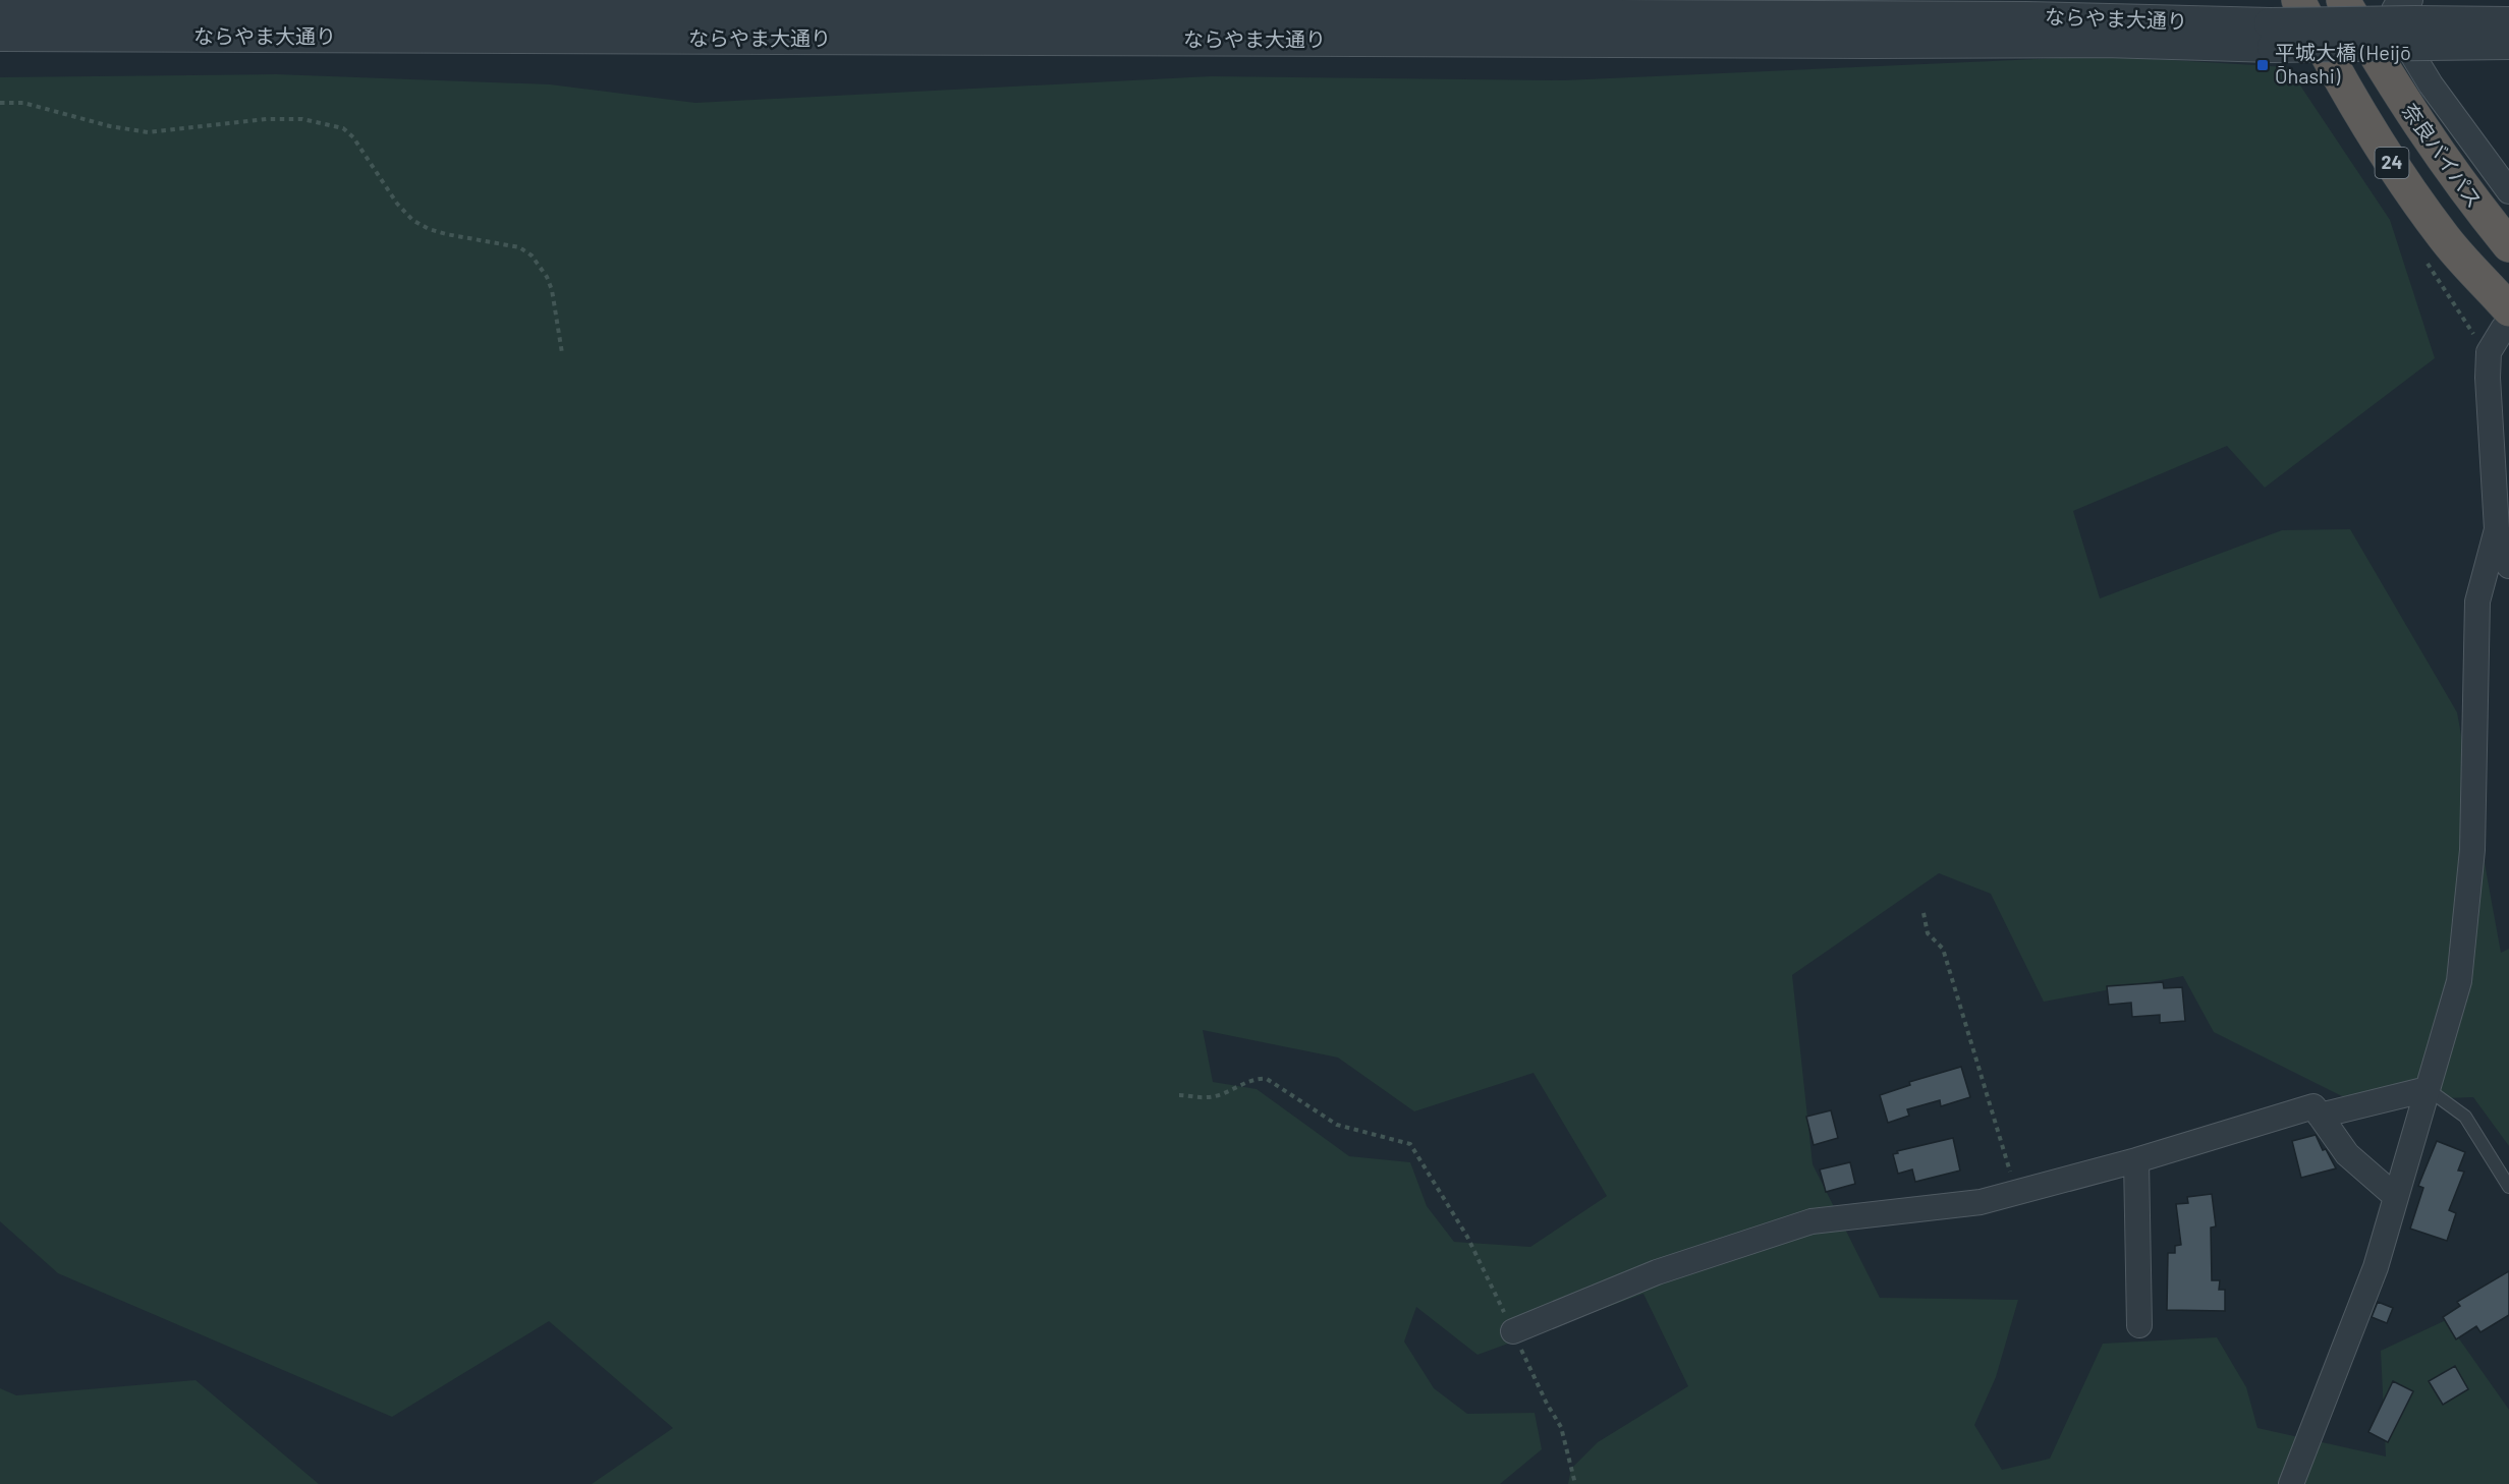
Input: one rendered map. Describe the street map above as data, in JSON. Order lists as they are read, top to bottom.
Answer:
{
  "streets": {
    "highway": ["奈良バイパス", "24"],
    "street": ["ならやま大通り"]
  },
  "crossings": [
    ["ならやま大通り", "24"],
    ["奈良バイパス", "24"]
  ],
  "places": {
    "transit": ["平城大橋 (Heijō Ōhashi)"]
  }
}
